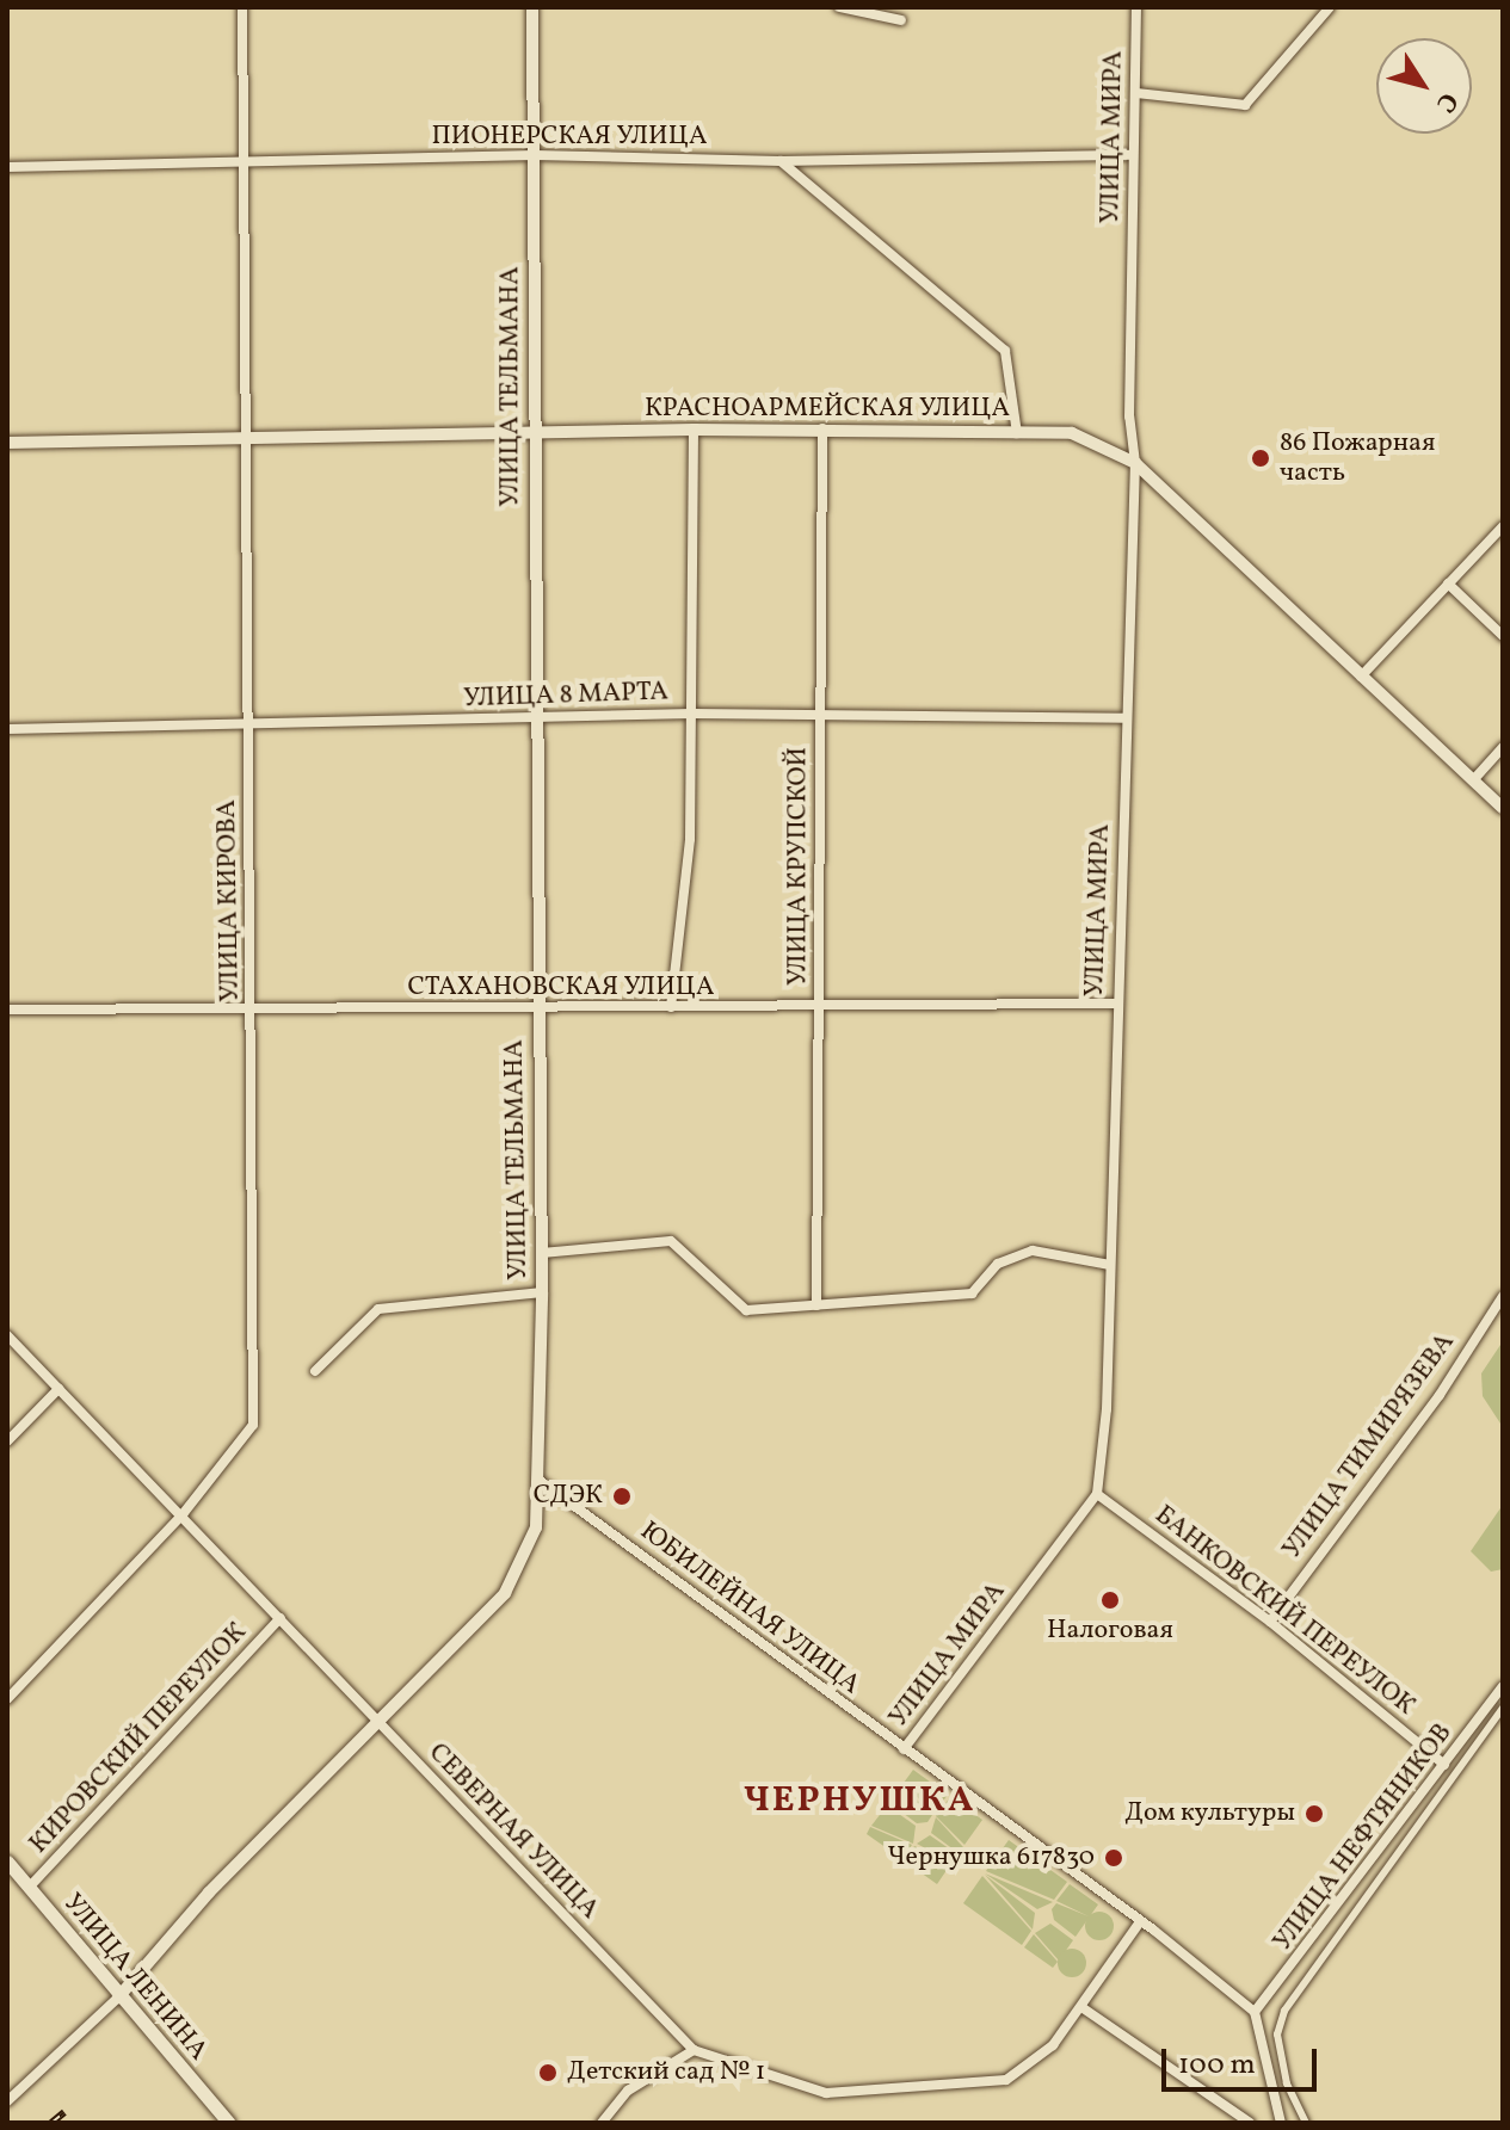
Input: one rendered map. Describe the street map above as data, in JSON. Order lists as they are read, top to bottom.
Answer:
{
  "streets": {
    "main road": ["УЛИЦА ЛЕНИНА"],
    "street": [
      "ПИОНЕРСКАЯ УЛИЦА",
      "УЛИЦА МИРА",
      "УЛИЦА ТЕЛЬМАНА",
      "КРАСНОАРМЕЙСКАЯ УЛИЦА",
      "УЛИЦА 8 МАРТА",
      "УЛИЦА КРУПСКОЙ",
      "УЛИЦА КИРОВА",
      "СТАХАНОВСКАЯ УЛИЦА",
      "УЛИЦА ТИМИРЯЗЕВА",
      "ЮБИЛЕЙНАЯ УЛИЦА",
      "БАНКОВСКИЙ ПЕРЕУЛОК",
      "КИРОВСКИЙ ПЕРЕУЛОК",
      "СЕВЕРНАЯ УЛИЦА",
      "УЛИЦА НЕФТЯНИКОВ"
    ]
  },
  "crossings": [
    ["ПИОНЕРСКАЯ УЛИЦА", "УЛИЦА МИРА"],
    ["ПИОНЕРСКАЯ УЛИЦА", "УЛИЦА ТЕЛЬМАНА"],
    ["ПИОНЕРСКАЯ УЛИЦА", "УЛИЦА КИРОВА"],
    ["УЛИЦА МИРА", "КРАСНОАРМЕЙСКАЯ УЛИЦА"],
    ["УЛИЦА МИРА", "УЛИЦА 8 МАРТА"],
    ["УЛИЦА МИРА", "СТАХАНОВСКАЯ УЛИЦА"],
    ["УЛИЦА МИРА", "ЮБИЛЕЙНАЯ УЛИЦА"],
    ["УЛИЦА МИРА", "БАНКОВСКИЙ ПЕРЕУЛОК"],
    ["УЛИЦА ТЕЛЬМАНА", "КРАСНОАРМЕЙСКАЯ УЛИЦА"],
    ["УЛИЦА ТЕЛЬМАНА", "УЛИЦА 8 МАРТА"],
    ["УЛИЦА ТЕЛЬМАНА", "СТАХАНОВСКАЯ УЛИЦА"],
    ["УЛИЦА ТЕЛЬМАНА", "ЮБИЛЕЙНАЯ УЛИЦА"],
    ["УЛИЦА ТЕЛЬМАНА", "СЕВЕРНАЯ УЛИЦА"],
    ["УЛИЦА ТЕЛЬМАНА", "УЛИЦА ЛЕНИНА"],
    ["КРАСНОАРМЕЙСКАЯ УЛИЦА", "УЛИЦА КРУПСКОЙ"],
    ["КРАСНОАРМЕЙСКАЯ УЛИЦА", "УЛИЦА КИРОВА"],
    ["УЛИЦА 8 МАРТА", "УЛИЦА КРУПСКОЙ"],
    ["УЛИЦА 8 МАРТА", "УЛИЦА КИРОВА"],
    ["УЛИЦА КРУПСКОЙ", "СТАХАНОВСКАЯ УЛИЦА"],
    ["УЛИЦА КИРОВА", "СТАХАНОВСКАЯ УЛИЦА"],
    ["УЛИЦА КИРОВА", "СЕВЕРНАЯ УЛИЦА"],
    ["УЛИЦА ТИМИРЯЗЕВА", "БАНКОВСКИЙ ПЕРЕУЛОК"],
    ["ЮБИЛЕЙНАЯ УЛИЦА", "СЕВЕРНАЯ УЛИЦА"],
    ["ЮБИЛЕЙНАЯ УЛИЦА", "УЛИЦА НЕФТЯНИКОВ"],
    ["БАНКОВСКИЙ ПЕРЕУЛОК", "УЛИЦА НЕФТЯНИКОВ"],
    ["КИРОВСКИЙ ПЕРЕУЛОК", "СЕВЕРНАЯ УЛИЦА"],
    ["КИРОВСКИЙ ПЕРЕУЛОК", "УЛИЦА ЛЕНИНА"]
  ],
  "districts": ["ЧЕРНУШКА"],
  "places": [
    "86 Пожарная часть",
    "СДЭК",
    "Налоговая",
    "Дом культуры",
    "Чернушка 617830",
    "Детский сад № 1"
  ],
  "scale_bar": "100 m",
  "north": "bottom right"
}
